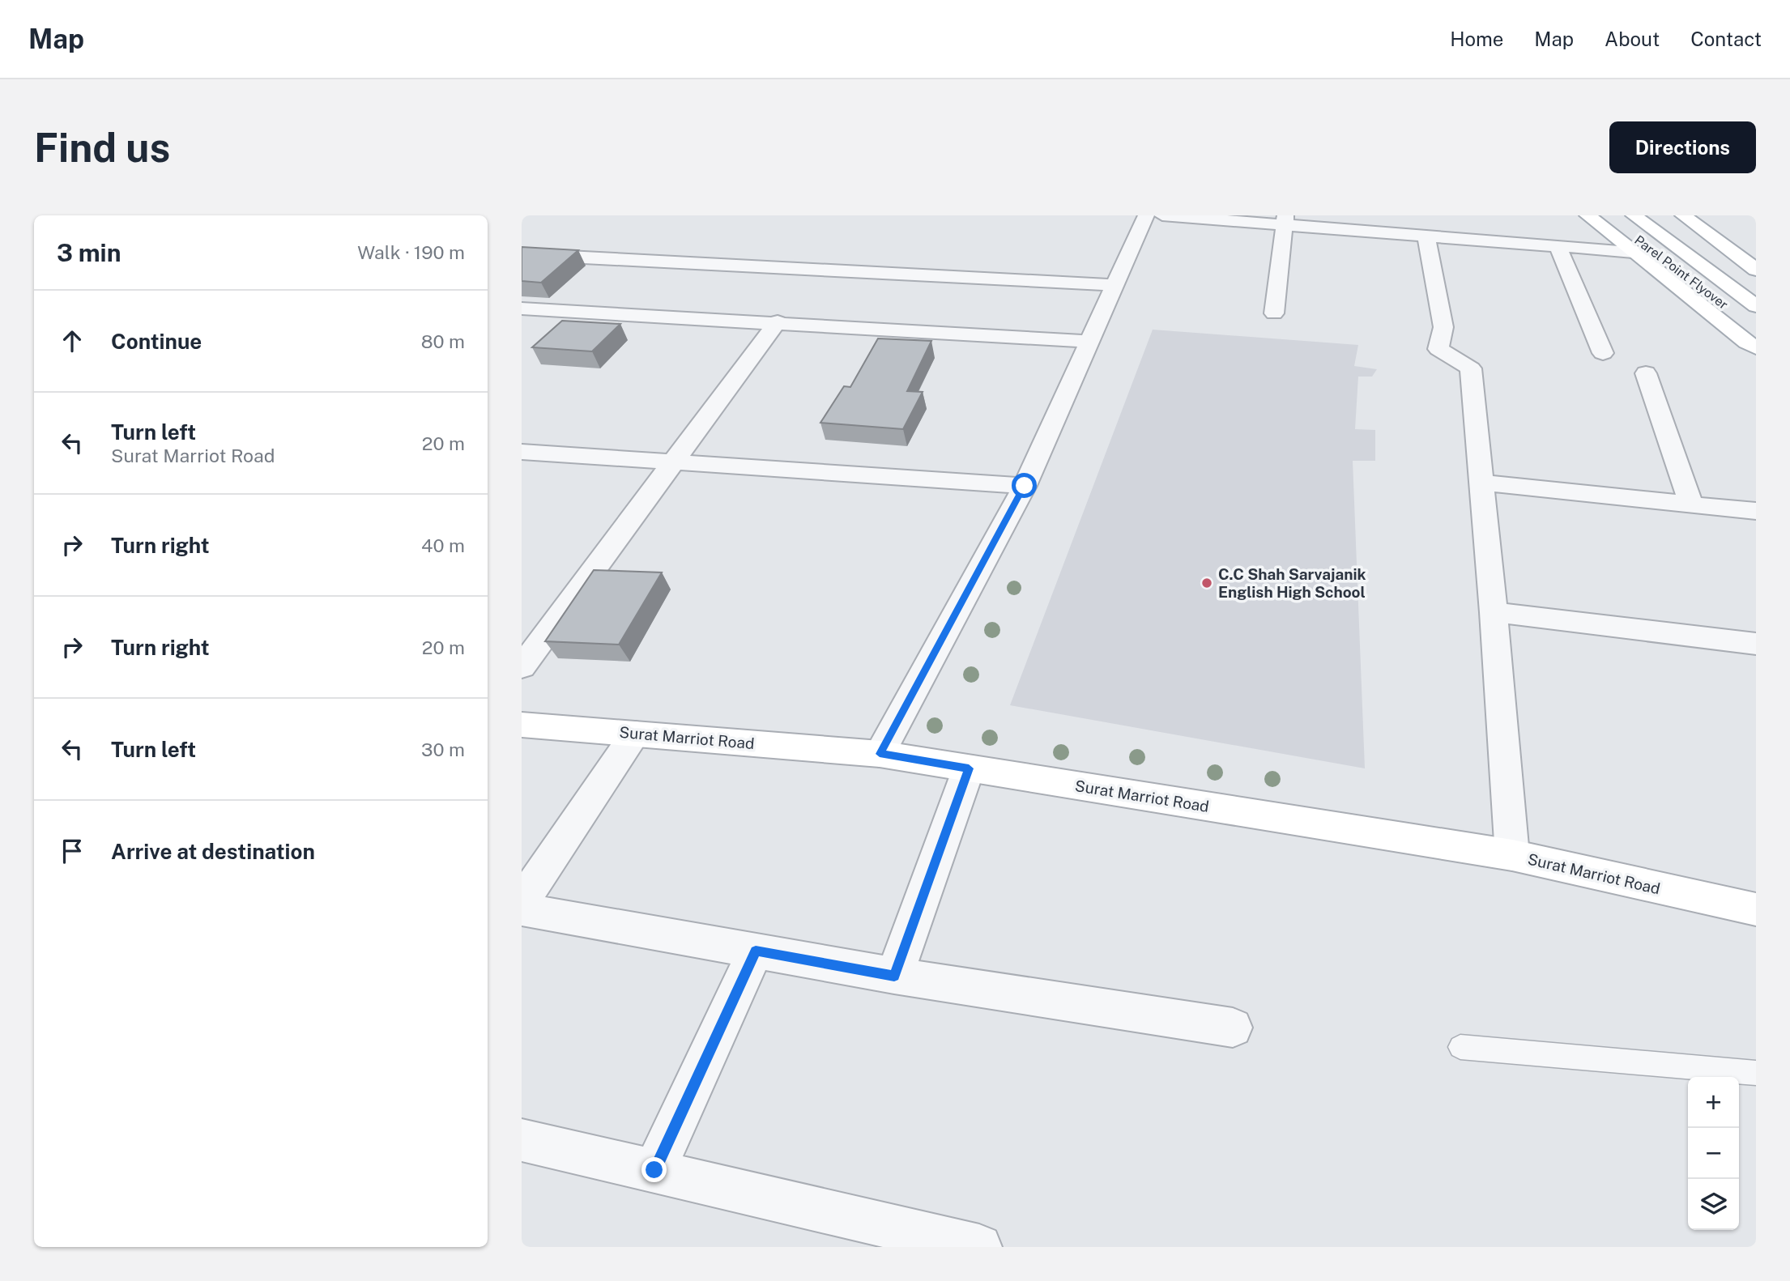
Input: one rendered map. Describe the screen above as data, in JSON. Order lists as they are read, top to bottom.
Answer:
{
  "streets": {
    "main road": ["Parel Point Flyover", "Surat Marriot Road"]
  },
  "places": ["C.C Shah Sarvajanik English High School"],
  "page": {
    "header": "Map",
    "nav": [
      "Home",
      "Map",
      "About",
      "Contact"
    ],
    "buttons": "Directions",
    "title": "Find us",
    "heading": ["3 min", "Walk · 190 m"],
    "list": [
      ["Continue", "80 m"],
      ["Turn left", "Surat Marriot Road", "20 m"],
      ["Turn right", "40 m"],
      ["Turn right", "20 m"],
      ["Turn left", "30 m"],
      "Arrive at destination"
    ],
    "map_buttons": ["+", "−"]
  }
}
